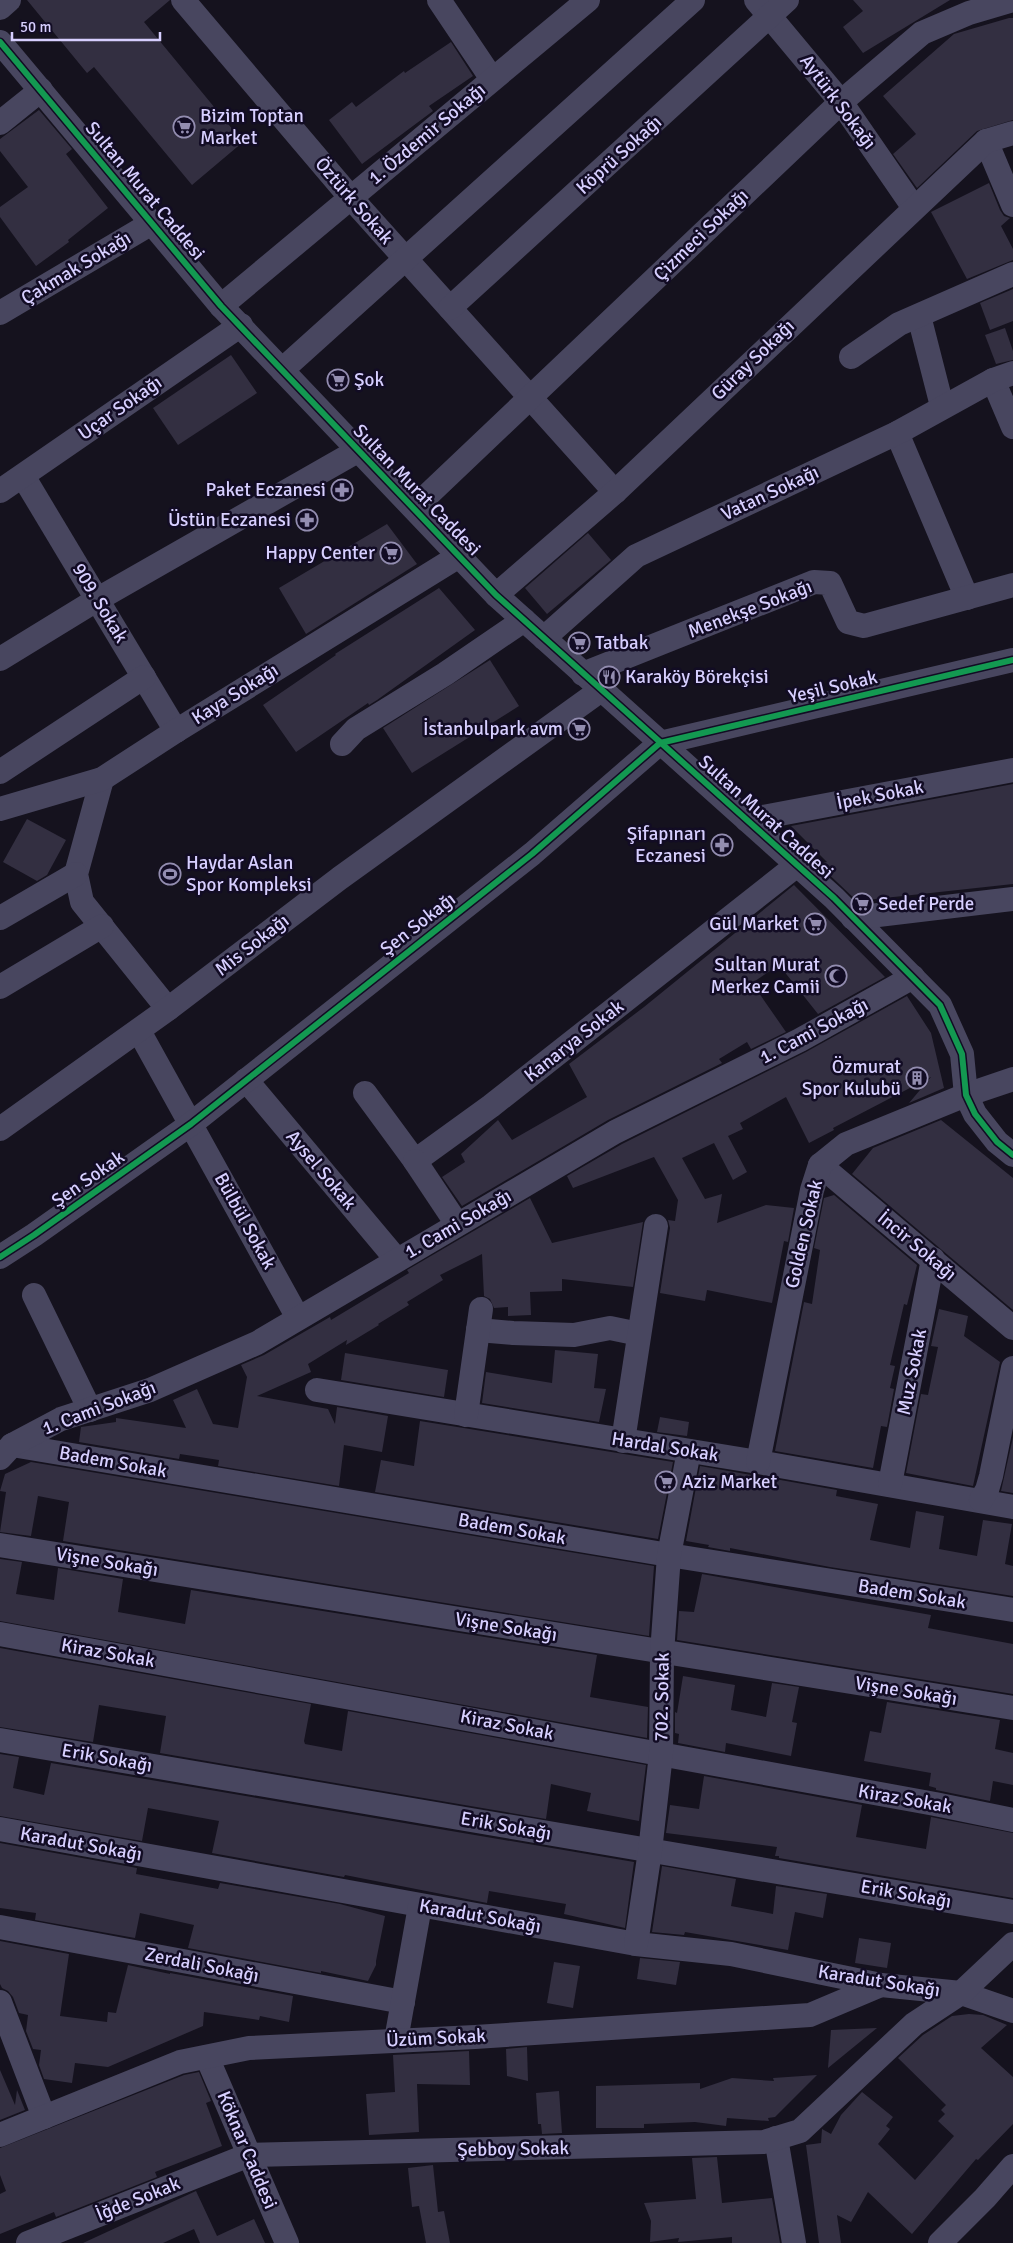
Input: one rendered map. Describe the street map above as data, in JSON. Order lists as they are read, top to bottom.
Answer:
{
  "streets": {
    "street": [
      "Aytürk Sokağı",
      "1. Özdemir Sokağı",
      "Köprü Sokağı",
      "Sultan Murat Caddesi",
      "Öztürk Sokak",
      "Çizmeci Sokağı",
      "Çakmak Sokağı",
      "Güray Sokağı",
      "Uçar Sokağı",
      "Vatan Sokağı",
      "909. Sokak",
      "Menekşe Sokağı",
      "Yeşil Sokak",
      "Kaya Sokağı",
      "İpek Sokak",
      "Şen Sokağı",
      "Mis Sokağı",
      "1. Cami Sokağı",
      "Kanarya Sokak",
      "Aysel Sokak",
      "Şen Sokak",
      "Bülbül Sokak",
      "Golden Sokak",
      "İncir Sokağı",
      "Muz Sokak",
      "Hardal Sokak",
      "Badem Sokak",
      "Vişne Sokağı",
      "Kiraz Sokak",
      "702. Sokak",
      "Erik Sokağı",
      "Karadut Sokağı",
      "Zerdali Sokağı",
      "Üzüm Sokak",
      "Şebboy Sokak",
      "Köknar Caddesi",
      "İğde Sokak"
    ]
  },
  "crossings": [
    ["Aytürk Sokağı", "Köprü Sokağı"],
    ["Aytürk Sokağı", "Çizmeci Sokağı"],
    ["Aytürk Sokağı", "Güray Sokağı"],
    ["1. Özdemir Sokağı", "Sultan Murat Caddesi"],
    ["1. Özdemir Sokağı", "Öztürk Sokak"],
    ["Köprü Sokağı", "Öztürk Sokak"],
    ["Sultan Murat Caddesi", "Çizmeci Sokağı"],
    ["Sultan Murat Caddesi", "Çakmak Sokağı"],
    ["Sultan Murat Caddesi", "Güray Sokağı"],
    ["Sultan Murat Caddesi", "Uçar Sokağı"],
    ["Sultan Murat Caddesi", "Vatan Sokağı"],
    ["Sultan Murat Caddesi", "Menekşe Sokağı"],
    ["Sultan Murat Caddesi", "Yeşil Sokak"],
    ["Sultan Murat Caddesi", "Kaya Sokağı"],
    ["Sultan Murat Caddesi", "İpek Sokak"],
    ["Sultan Murat Caddesi", "Şen Sokağı"],
    ["Sultan Murat Caddesi", "Mis Sokağı"],
    ["Sultan Murat Caddesi", "1. Cami Sokağı"],
    ["Sultan Murat Caddesi", "Kanarya Sokak"],
    ["Sultan Murat Caddesi", "Golden Sokak"],
    ["Öztürk Sokak", "Çizmeci Sokağı"],
    ["Öztürk Sokak", "Güray Sokağı"],
    ["Uçar Sokağı", "909. Sokak"],
    ["909. Sokak", "Kaya Sokağı"],
    ["Yeşil Sokak", "Şen Sokağı"],
    ["Şen Sokağı", "Aysel Sokak"],
    ["Şen Sokağı", "Şen Sokak"],
    ["Şen Sokağı", "Bülbül Sokak"],
    ["Mis Sokağı", "Bülbül Sokak"],
    ["1. Cami Sokağı", "Aysel Sokak"],
    ["1. Cami Sokağı", "Bülbül Sokak"],
    ["1. Cami Sokağı", "Badem Sokak"],
    ["Şen Sokak", "Bülbül Sokak"],
    ["Golden Sokak", "İncir Sokağı"],
    ["Golden Sokak", "Hardal Sokak"],
    ["İncir Sokağı", "Muz Sokak"],
    ["Muz Sokak", "Hardal Sokak"],
    ["Hardal Sokak", "702. Sokak"],
    ["Badem Sokak", "702. Sokak"],
    ["Vişne Sokağı", "702. Sokak"],
    ["Kiraz Sokak", "702. Sokak"],
    ["702. Sokak", "Erik Sokağı"],
    ["702. Sokak", "Karadut Sokağı"],
    ["Karadut Sokağı", "Üzüm Sokak"],
    ["Karadut Sokağı", "Şebboy Sokak"],
    ["Üzüm Sokak", "Köknar Caddesi"],
    ["Şebboy Sokak", "Köknar Caddesi"],
    ["Şebboy Sokak", "İğde Sokak"],
    ["Köknar Caddesi", "İğde Sokak"]
  ],
  "places": {
    "supermarket": [
      "Bizim Toptan Market",
      "Şok",
      "Happy Center",
      "Tatbak",
      "İstanbulpark avm",
      "Sedef Perde",
      "Gül Market",
      "Aziz Market"
    ],
    "pharmacy": ["Paket Eczanesi", "Üstün Eczanesi", "Şifapınarı Eczanesi"],
    "restaurant": ["Karaköy Börekçisi"],
    "sports": ["Haydar Aslan Spor Kompleksi"],
    "mosque": ["Sultan Murat Merkez Camii"],
    "building": ["Özmurat Spor Kulubü"]
  },
  "scale_bar": "50 m"
}
